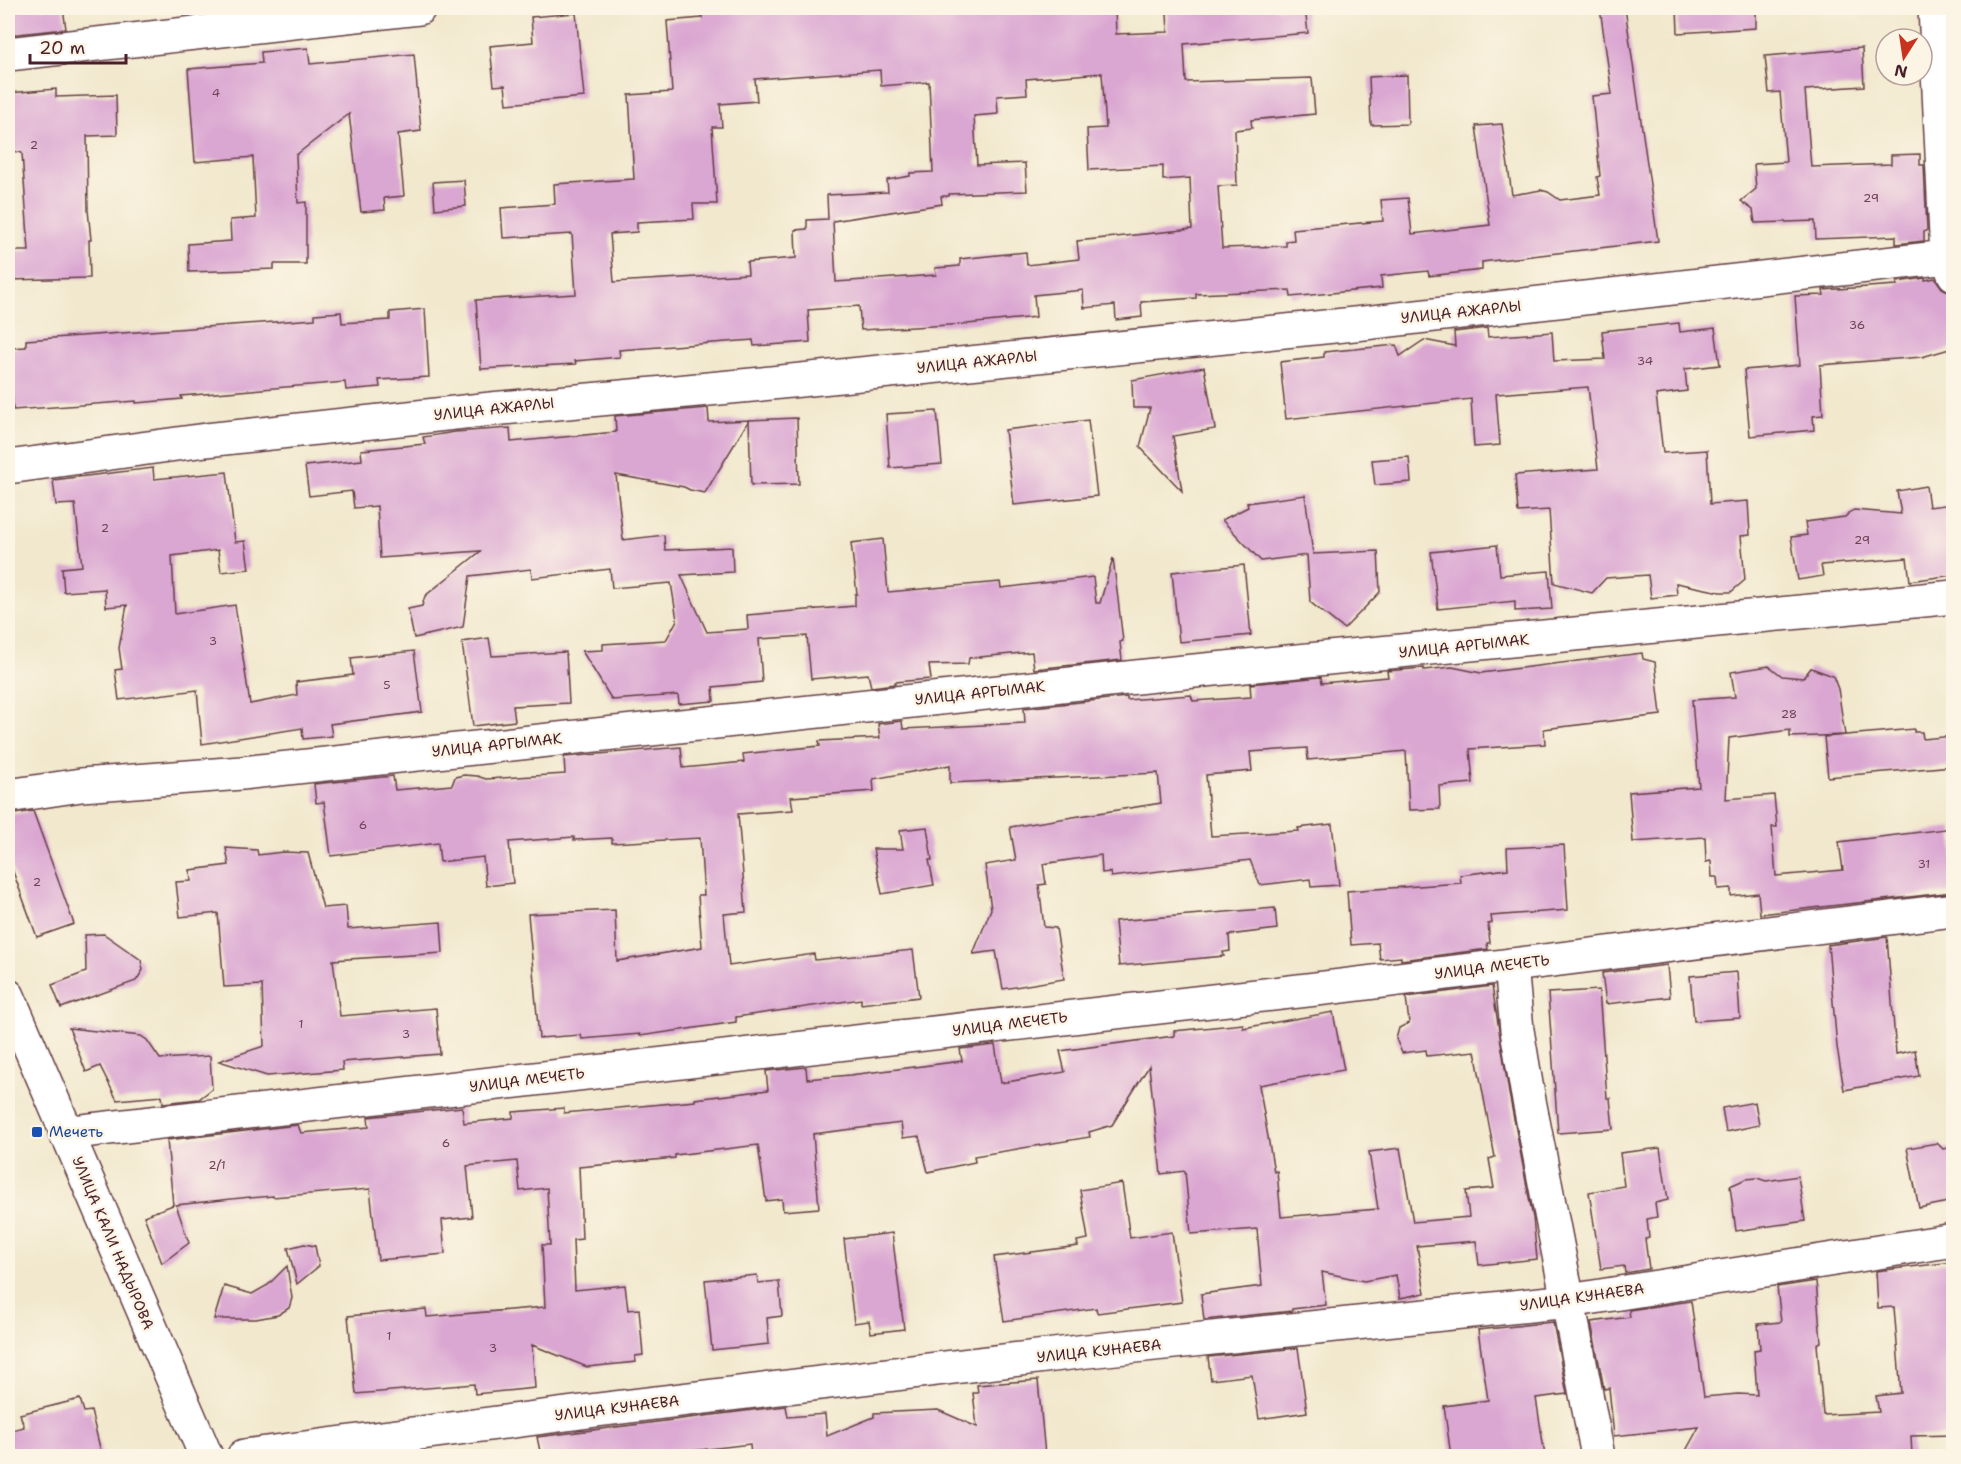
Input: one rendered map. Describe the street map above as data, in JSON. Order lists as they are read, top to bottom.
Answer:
{
  "streets": {
    "street": [
      "УЛИЦА АЖАРЛЫ",
      "УЛИЦА АРГЫМАК",
      "УЛИЦА МЕЧЕТЬ",
      "УЛИЦА КАЛИ НАДЫРОВА",
      "УЛИЦА КУНАЕВА"
    ]
  },
  "crossings": [
    ["УЛИЦА МЕЧЕТЬ", "УЛИЦА КАЛИ НАДЫРОВА"]
  ],
  "places": {
    "transit": ["Мечеть"]
  },
  "house_numbers": [
    "4",
    "2",
    "29",
    "36",
    "34",
    "2",
    "29",
    "3",
    "5",
    "28",
    "6",
    "31",
    "2",
    "1",
    "3",
    "6",
    "2/1",
    "1",
    "3"
  ],
  "scale_bar": "20 m",
  "north": "bottom"
}
